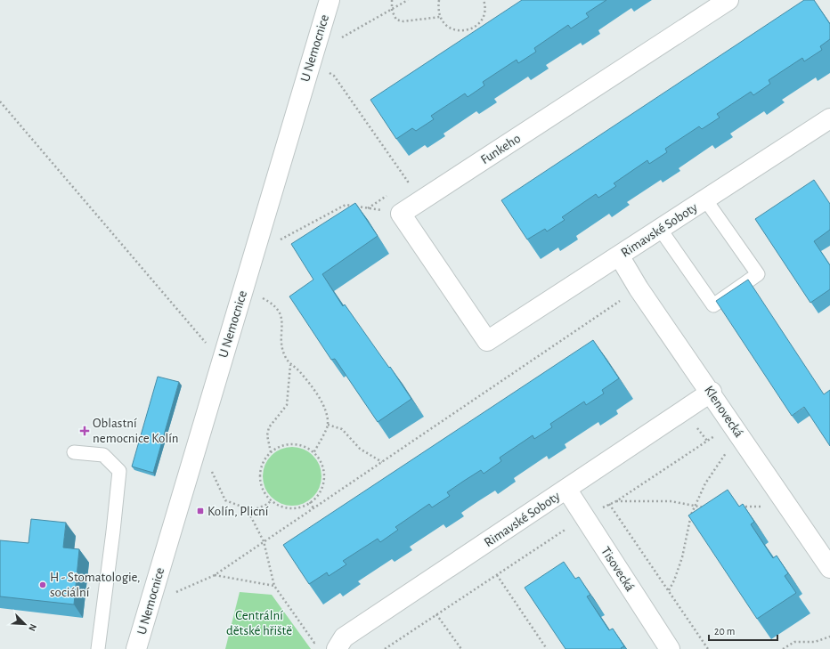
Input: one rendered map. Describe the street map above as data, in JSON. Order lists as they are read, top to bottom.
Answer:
{
  "streets": {
    "street": [
      "U Nemocnice",
      "Funkeho",
      "Rimavské Soboty",
      "Klenovecká",
      "Tisovecká"
    ]
  },
  "crossings": [
    ["Funkeho", "Rimavské Soboty"],
    ["Rimavské Soboty", "Klenovecká"],
    ["Rimavské Soboty", "Tisovecká"]
  ],
  "parks": ["Centrální dětské hřiště"],
  "places": {
    "health": ["Oblastní nemocnice Kolín"],
    "transit": ["Kolín, Plicní"],
    "other": ["H - Stomatologie, sociální"]
  },
  "scale_bar": "20 m",
  "north": "bottom right"
}
